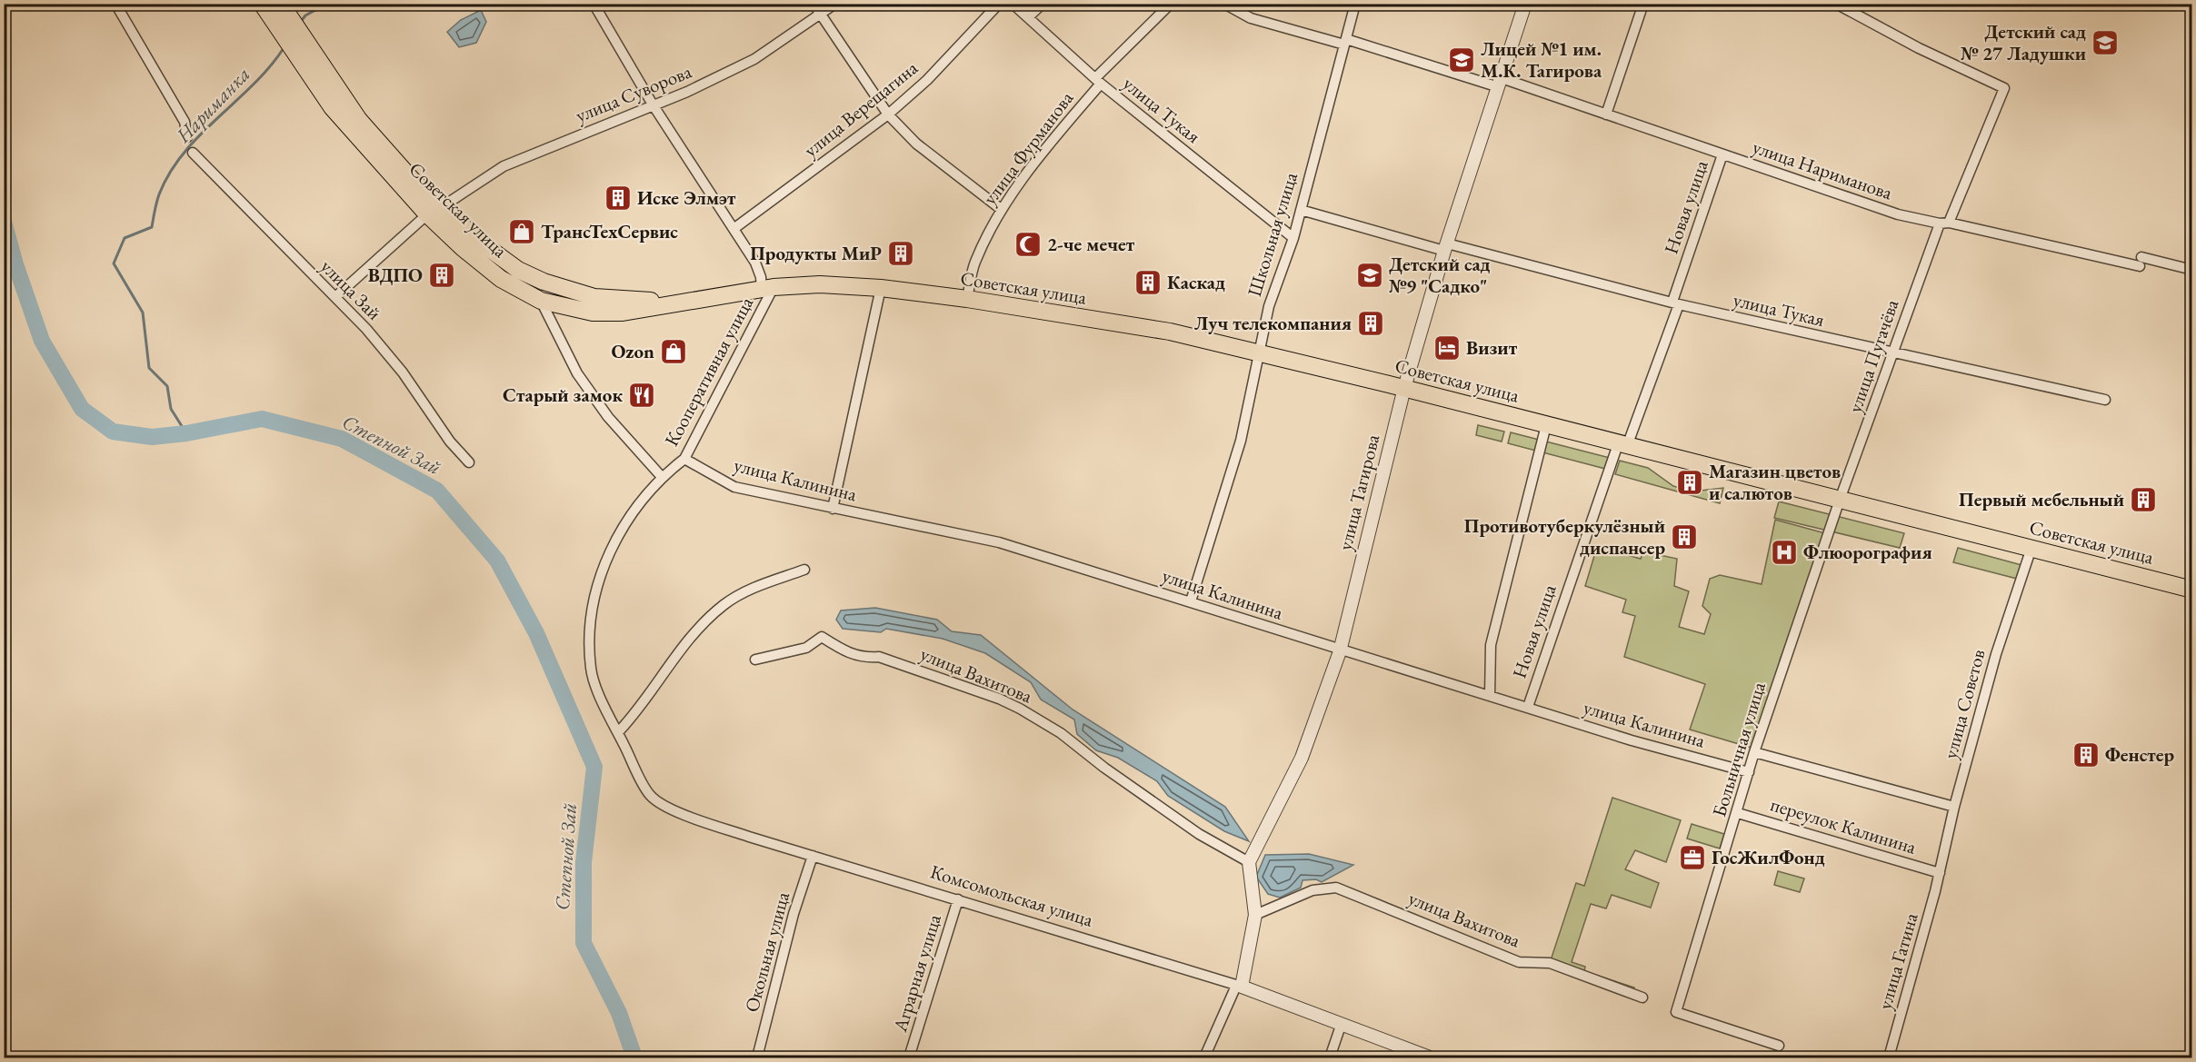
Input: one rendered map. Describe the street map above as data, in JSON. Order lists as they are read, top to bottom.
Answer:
{
  "streets": {
    "main road": ["Советская улица"],
    "street": [
      "улица Суворова",
      "улица Верещагина",
      "улица Тукая",
      "улица Фурманова",
      "улица Нариманова",
      "Новая улица",
      "Школьная улица",
      "улица Зай",
      "улица Пугачёва",
      "Кооперативная улица",
      "улица Калинина",
      "улица Тагирова",
      "улица Вахитова",
      "улица Советов",
      "Больничная улица",
      "переулок Калинина",
      "Комсомольская улица",
      "Окольная улица",
      "улица Гатина",
      "Аграрная улица"
    ]
  },
  "crossings": [
    ["улица Суворова", "Советская улица"],
    ["улица Суворова", "улица Зай"],
    ["улица Тукая", "улица Фурманова"],
    ["улица Тукая", "Новая улица"],
    ["улица Тукая", "Школьная улица"],
    ["улица Тукая", "улица Пугачёва"],
    ["улица Тукая", "улица Тагирова"],
    ["улица Фурманова", "Советская улица"],
    ["улица Нариманова", "Новая улица"],
    ["улица Нариманова", "Школьная улица"],
    ["улица Нариманова", "улица Пугачёва"],
    ["улица Нариманова", "улица Тагирова"],
    ["Новая улица", "Советская улица"],
    ["Новая улица", "улица Калинина"],
    ["Советская улица", "Школьная улица"],
    ["Советская улица", "улица Пугачёва"],
    ["Советская улица", "Кооперативная улица"],
    ["Советская улица", "улица Тагирова"],
    ["Советская улица", "улица Советов"],
    ["Советская улица", "Больничная улица"],
    ["Школьная улица", "улица Калинина"],
    ["улица Пугачёва", "Больничная улица"],
    ["Кооперативная улица", "улица Калинина"],
    ["Кооперативная улица", "Комсомольская улица"],
    ["улица Калинина", "улица Тагирова"],
    ["улица Калинина", "Больничная улица"],
    ["улица Тагирова", "улица Вахитова"],
    ["улица Советов", "переулок Калинина"],
    ["улица Советов", "улица Гатина"],
    ["Больничная улица", "переулок Калинина"],
    ["переулок Калинина", "улица Гатина"],
    ["Комсомольская улица", "Окольная улица"],
    ["Комсомольская улица", "Аграрная улица"]
  ],
  "water": ["Нариманка", "Степной Зай"],
  "places": {
    "school or university": ["Детский сад № 27 Ладушки", "Лицей №1 им. М.К. Тагирова", "Детский сад №9 \"Садко\""],
    "building": [
      "Иске Элмэт",
      "Продукты МиР",
      "ВДПО",
      "Каскад",
      "Луч телекомпания",
      "Магазин цветов и салютов",
      "Первый мебельный",
      "Противотуберкулёзный диспансер",
      "Фенстер"
    ],
    "shop": ["ТрансТехСервис", "Ozon"],
    "mosque": ["2-че мечет"],
    "hotel": ["Визит"],
    "restaurant": ["Старый замок"],
    "hospital": ["Флюорография"],
    "office": ["ГосЖилФонд"]
  }
}
